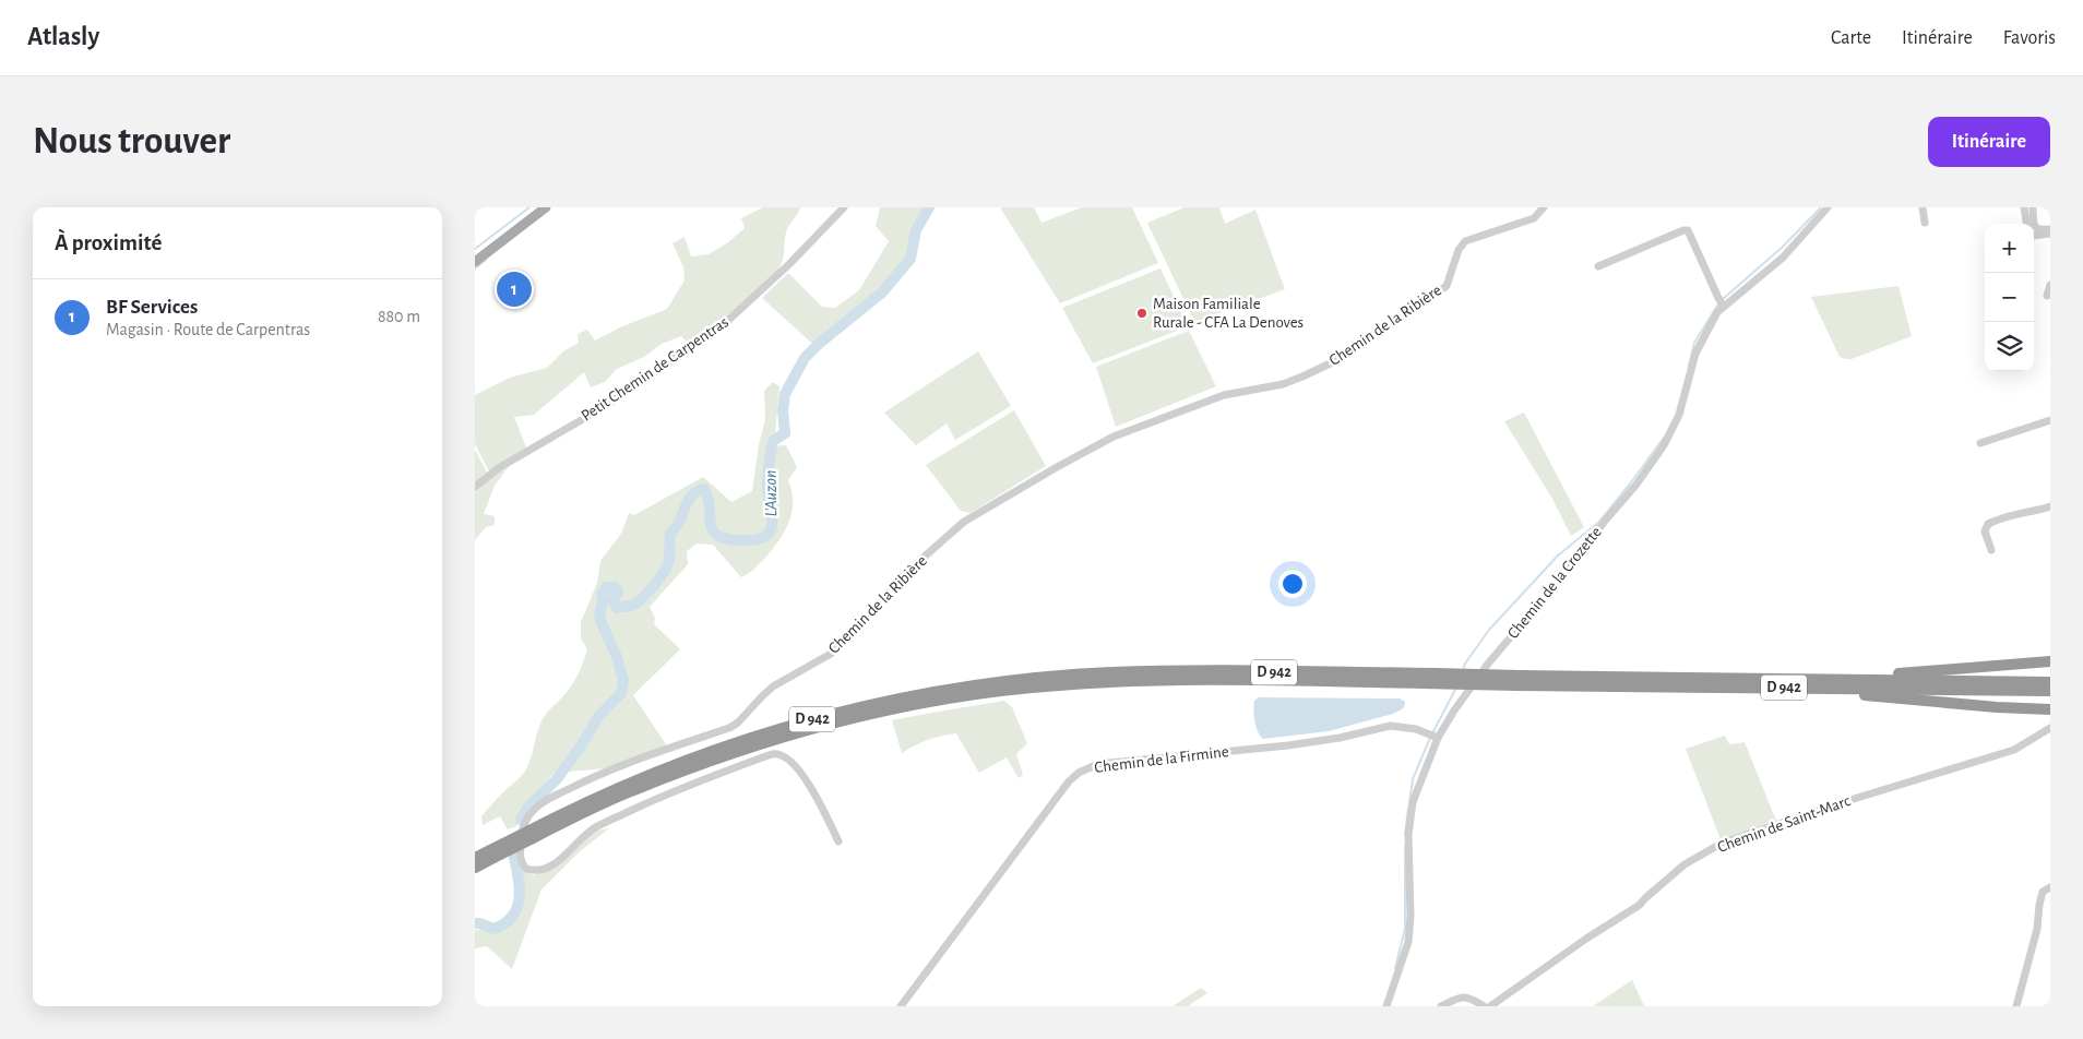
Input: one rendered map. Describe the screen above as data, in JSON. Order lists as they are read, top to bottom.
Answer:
{
  "streets": {
    "highway": ["D 942"],
    "street": [
      "Chemin de la Ribière",
      "Petit Chemin de Carpentras",
      "Chemin de la Crozette",
      "Chemin de la Firmine",
      "Chemin de Saint-Marc"
    ]
  },
  "crossings": [
    ["Chemin de la Crozette", "Chemin de la Firmine"]
  ],
  "water": ["L'Auzon"],
  "places": ["Maison Familiale Rurale - CFA La Denoves"],
  "page": {
    "header": "Atlasly",
    "nav": ["Carte", "Itinéraire", "Favoris"],
    "buttons": "Itinéraire",
    "title": "Nous trouver",
    "heading": "À proximité",
    "map_buttons": ["+", "−"],
    "pins": "1",
    "list": [
      {
        "mark": "1",
        "name": "BF Services",
        "note": "Magasin · Route de Carpentras",
        "value": "880 m"
      }
    ]
  }
}
